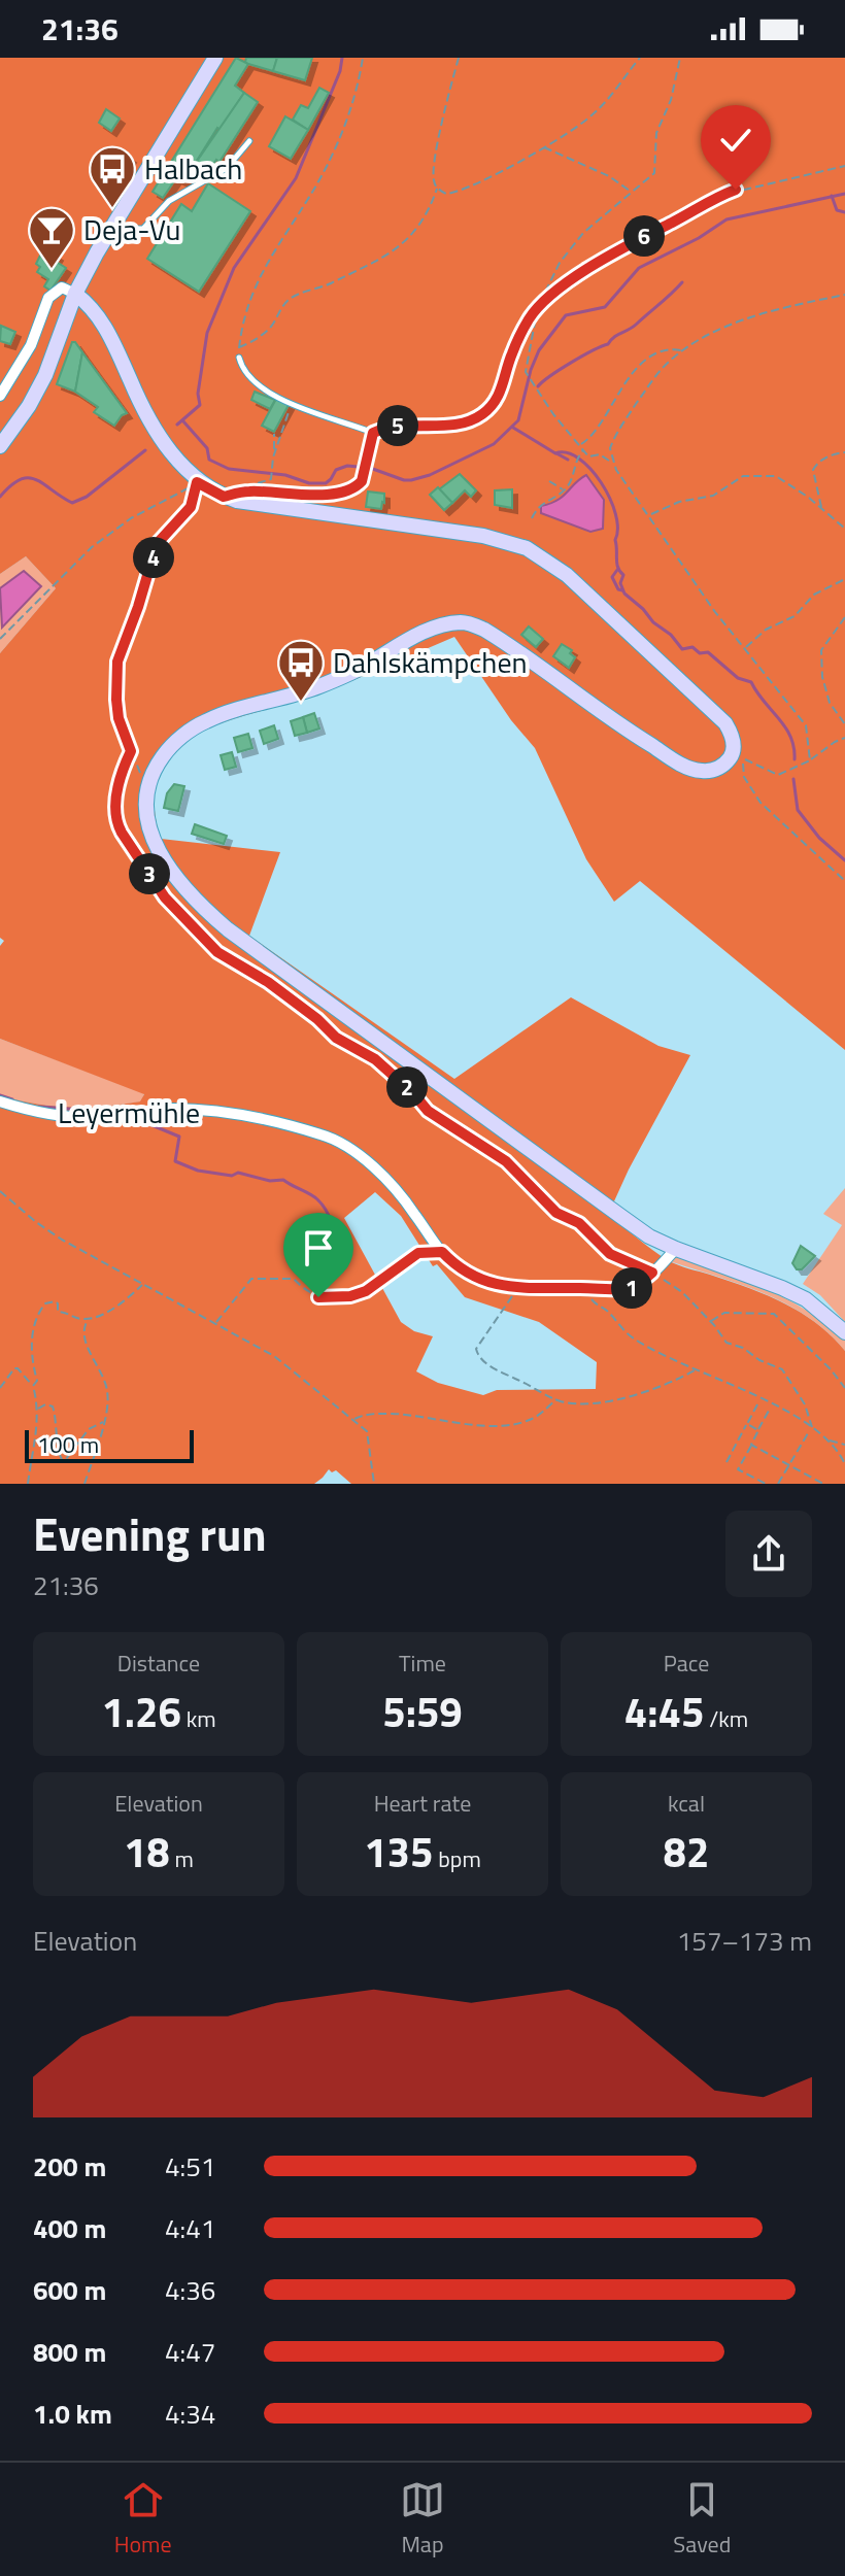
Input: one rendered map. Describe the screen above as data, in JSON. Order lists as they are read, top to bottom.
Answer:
{
  "streets": {
    "street": ["Leyermühle"]
  },
  "places": {
    "bus stop": ["Halbach", "Dahlskämpchen"],
    "bar": ["Deja-Vu"]
  },
  "scale_bar": "100 m",
  "page": {
    "status": "21:36",
    "pins": [
      "6",
      "5",
      "4",
      "3",
      "2",
      "1"
    ],
    "scale": "100 m",
    "heading": ["Evening run", "21:36"],
    "stats": [
      ["Distance", "1.26 km"],
      ["Time", "5:59"],
      ["Pace", "4:45 /km"],
      ["Elevation", "18 m"],
      ["Heart rate", "135 bpm"],
      ["kcal", "82"]
    ],
    "chart": ["Elevation", "157–173 m"],
    "list": [
      {
        "name": "200 m",
        "note": "4:51"
      },
      {
        "name": "400 m",
        "note": "4:41"
      },
      {
        "name": "600 m",
        "note": "4:36"
      },
      {
        "name": "800 m",
        "note": "4:47"
      },
      {
        "name": "1.0 km",
        "note": "4:34"
      }
    ],
    "tabs": ["Home", "Map", "Saved"]
  }
}
